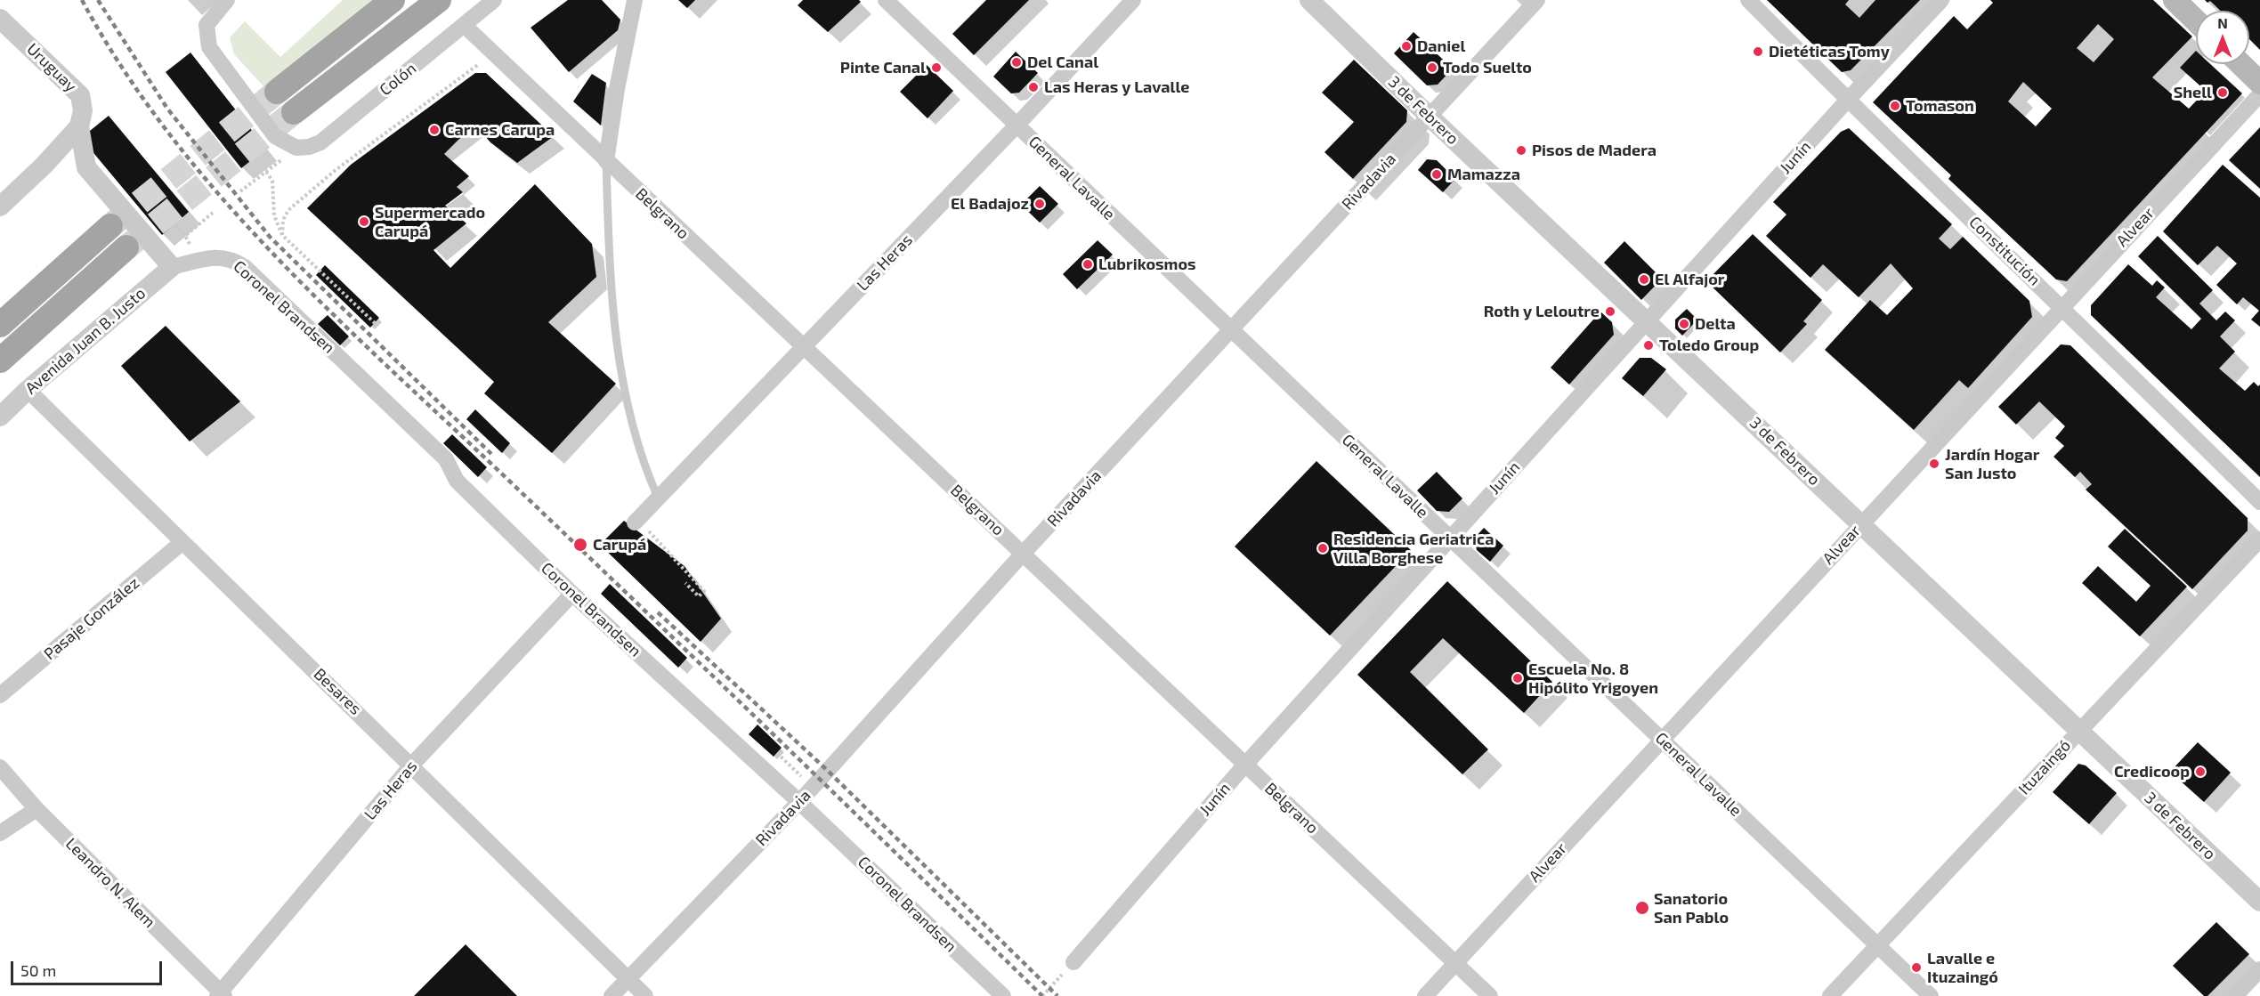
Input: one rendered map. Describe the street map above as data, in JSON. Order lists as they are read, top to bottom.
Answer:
{
  "streets": {
    "street": [
      "Uruguay",
      "Colón",
      "3 de Febrero",
      "Junín",
      "General Lavalle",
      "Rivadavia",
      "Belgrano",
      "Alvear",
      "Constitución",
      "Las Heras",
      "Coronel Brandsen",
      "Avenida Juan B. Justo",
      "Pasaje González",
      "Besares",
      "Ituzaingó",
      "Leandro N. Alem"
    ]
  },
  "crossings": [
    ["Colón", "Belgrano"],
    ["3 de Febrero", "Junín"],
    ["3 de Febrero", "Rivadavia"],
    ["3 de Febrero", "Alvear"],
    ["3 de Febrero", "Ituzaingó"],
    ["Junín", "General Lavalle"],
    ["Junín", "Belgrano"],
    ["Junín", "Constitución"],
    ["General Lavalle", "Rivadavia"],
    ["General Lavalle", "Alvear"],
    ["General Lavalle", "Las Heras"],
    ["General Lavalle", "Ituzaingó"],
    ["Rivadavia", "Belgrano"],
    ["Rivadavia", "Coronel Brandsen"],
    ["Rivadavia", "Besares"],
    ["Belgrano", "Alvear"],
    ["Belgrano", "Las Heras"],
    ["Alvear", "Constitución"],
    ["Las Heras", "Coronel Brandsen"],
    ["Las Heras", "Besares"],
    ["Las Heras", "Leandro N. Alem"],
    ["Coronel Brandsen", "Avenida Juan B. Justo"],
    ["Avenida Juan B. Justo", "Besares"],
    ["Pasaje González", "Besares"]
  ],
  "places": [
    "Daniel",
    "Dietéticas Tomy",
    "Del Canal",
    "Pinte Canal",
    "Todo Suelto",
    "Las Heras y Lavalle",
    "Shell",
    "Tomason",
    "Carnes Carupa",
    "Pisos de Madera",
    "Mamazza",
    "El Badajoz",
    "Supermercado Carupá",
    "Lubrikosmos",
    "El Alfajor",
    "Roth y Leloutre",
    "Delta",
    "Toledo Group",
    "Jardín Hogar San Justo",
    "Carupá",
    "Residencia Geriatrica Villa Borghese",
    "Escuela No. 8 Hipólito Yrigoyen",
    "Credicoop",
    "Sanatorio San Pablo",
    "Lavalle e Ituzaingó"
  ],
  "scale_bar": "50 m",
  "north": "top"
}
